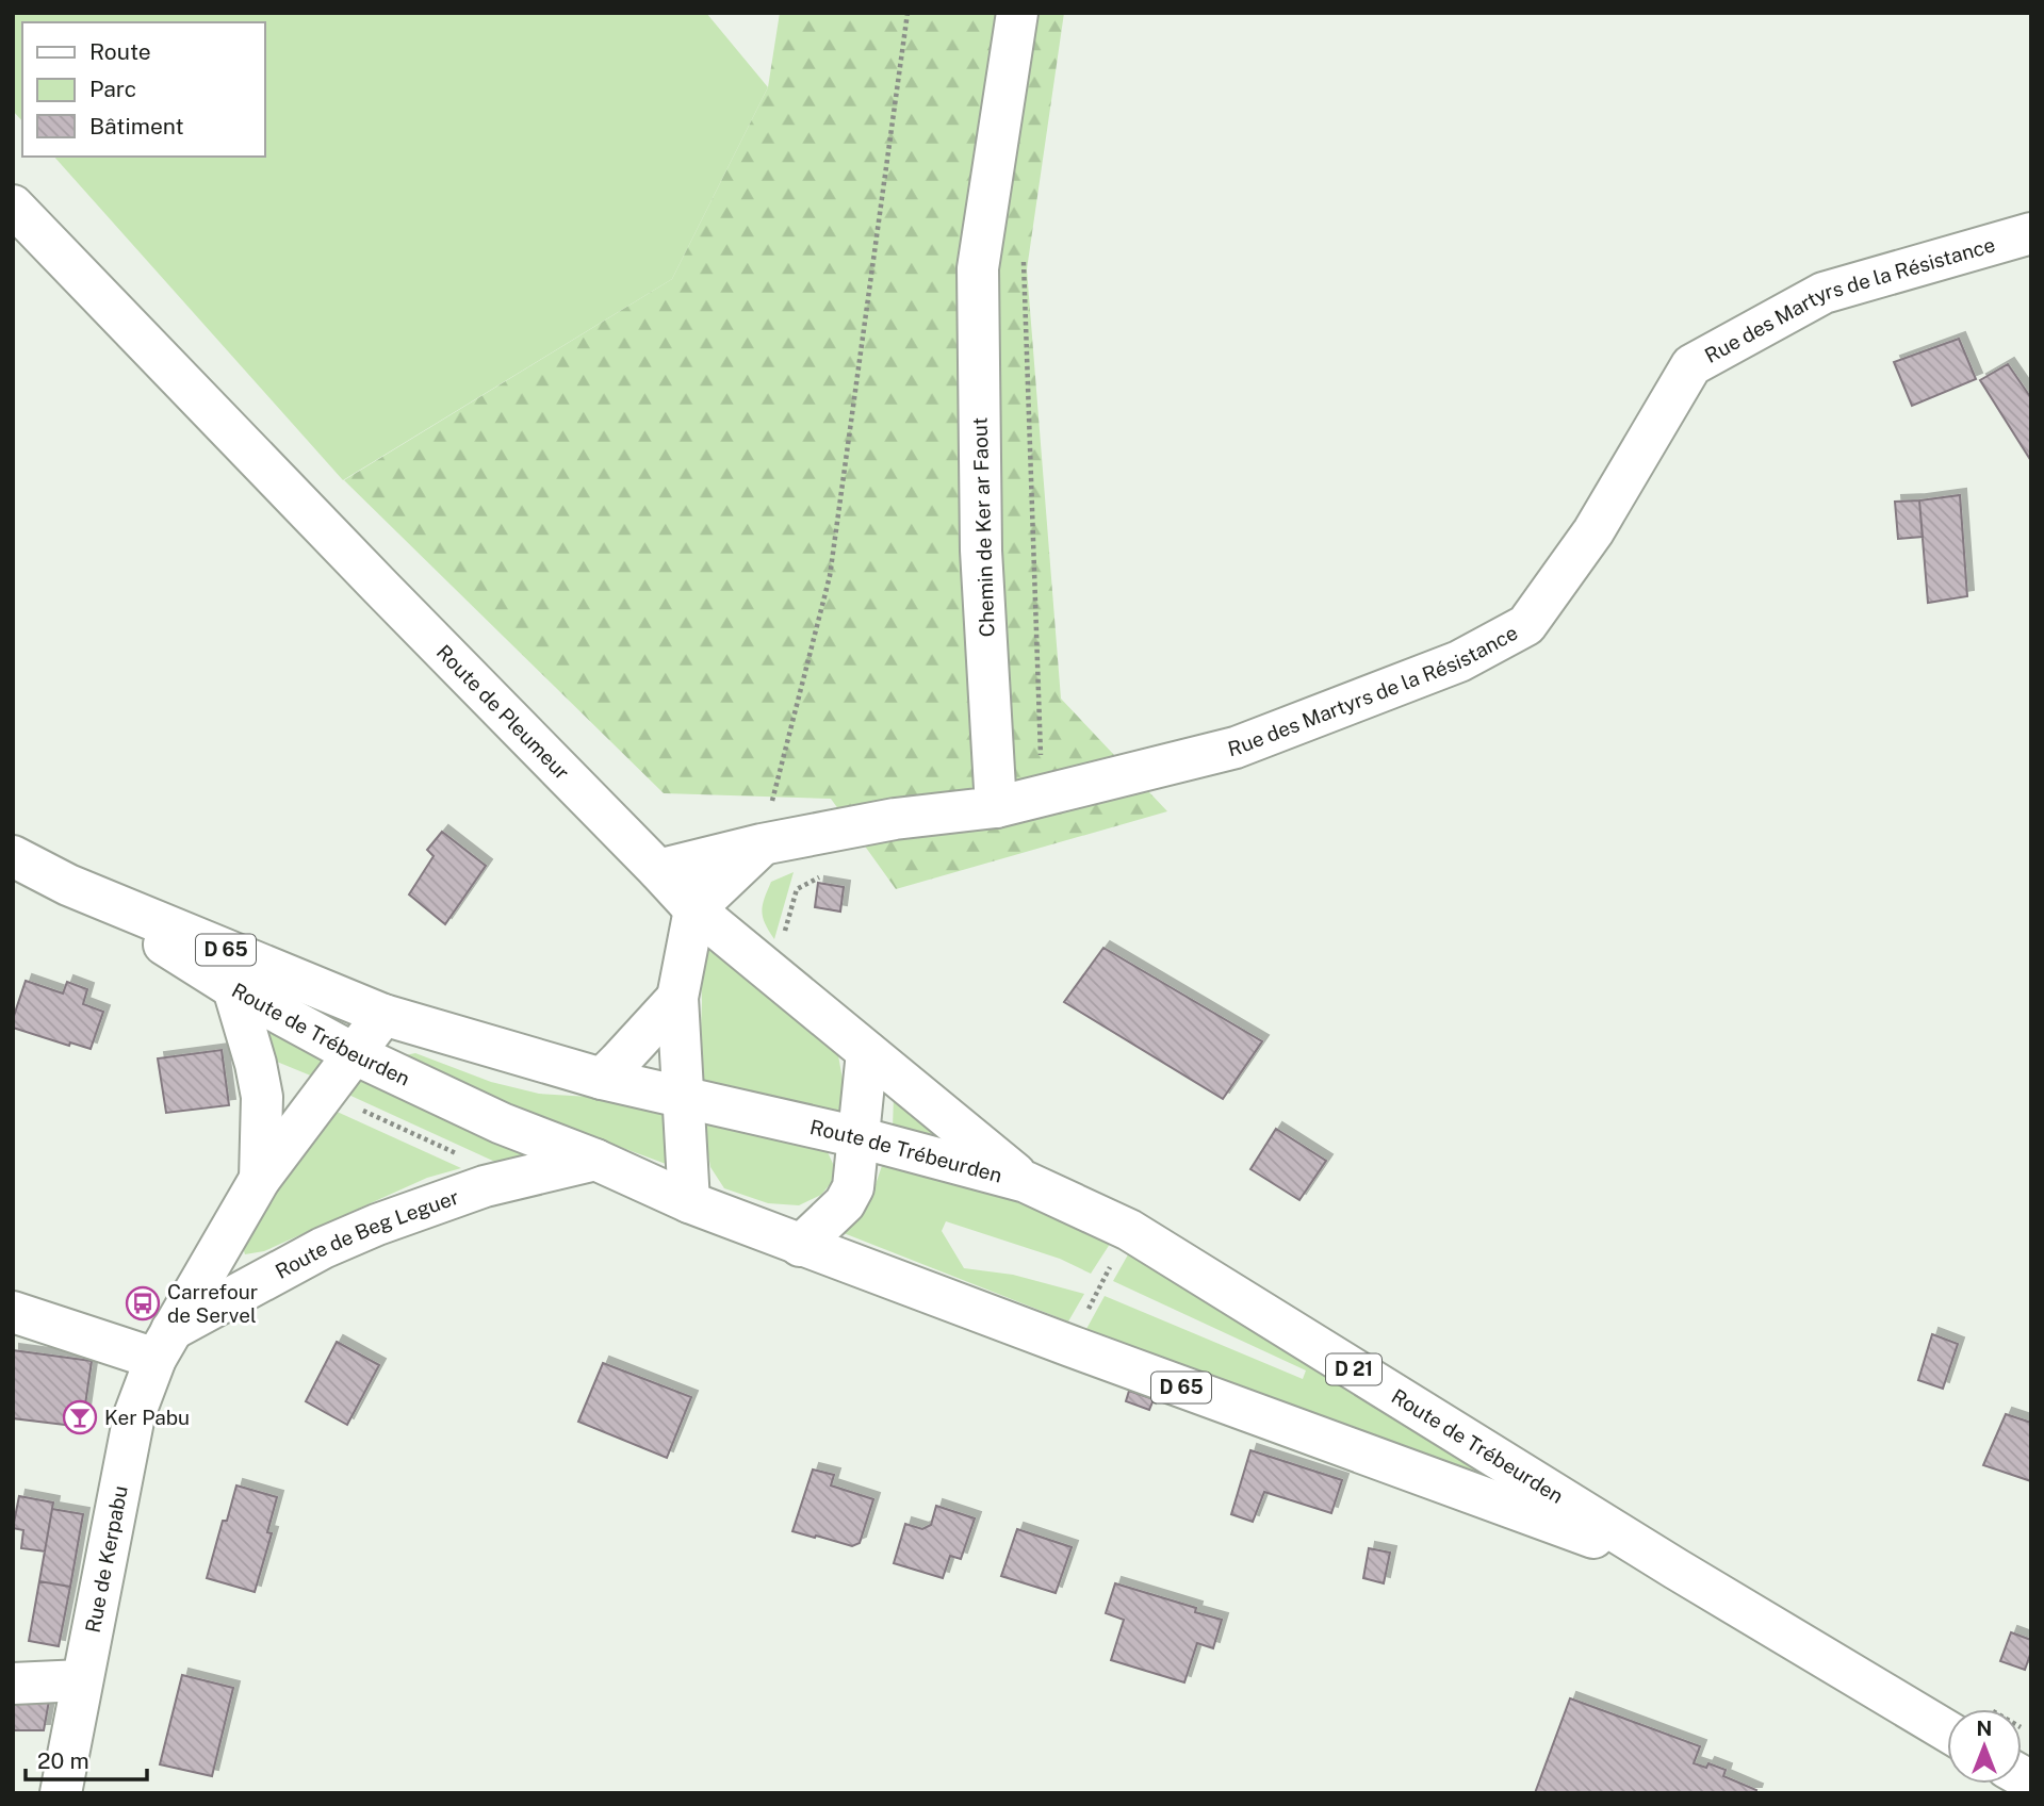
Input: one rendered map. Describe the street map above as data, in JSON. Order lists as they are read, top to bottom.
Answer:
{
  "streets": {
    "main road": [
      "Rue des Martyrs de la Résistance",
      "Chemin de Ker ar Faout",
      "Route de Pleumeur",
      "D 65",
      "Route de Trébeurden",
      "Route de Beg Leguer",
      "D 21",
      "Rue de Kerpabu"
    ]
  },
  "crossings": [
    ["Rue des Martyrs de la Résistance", "Chemin de Ker ar Faout"],
    ["Route de Pleumeur", "Route de Trébeurden"],
    ["Route de Trébeurden", "Route de Beg Leguer"],
    ["Route de Beg Leguer", "Rue de Kerpabu"]
  ],
  "places": {
    "bus stop": ["Carrefour de Servel"],
    "bar": ["Ker Pabu"]
  },
  "legend": ["Route", "Parc", "Bâtiment"],
  "scale_bar": "20 m",
  "north": "top"
}
